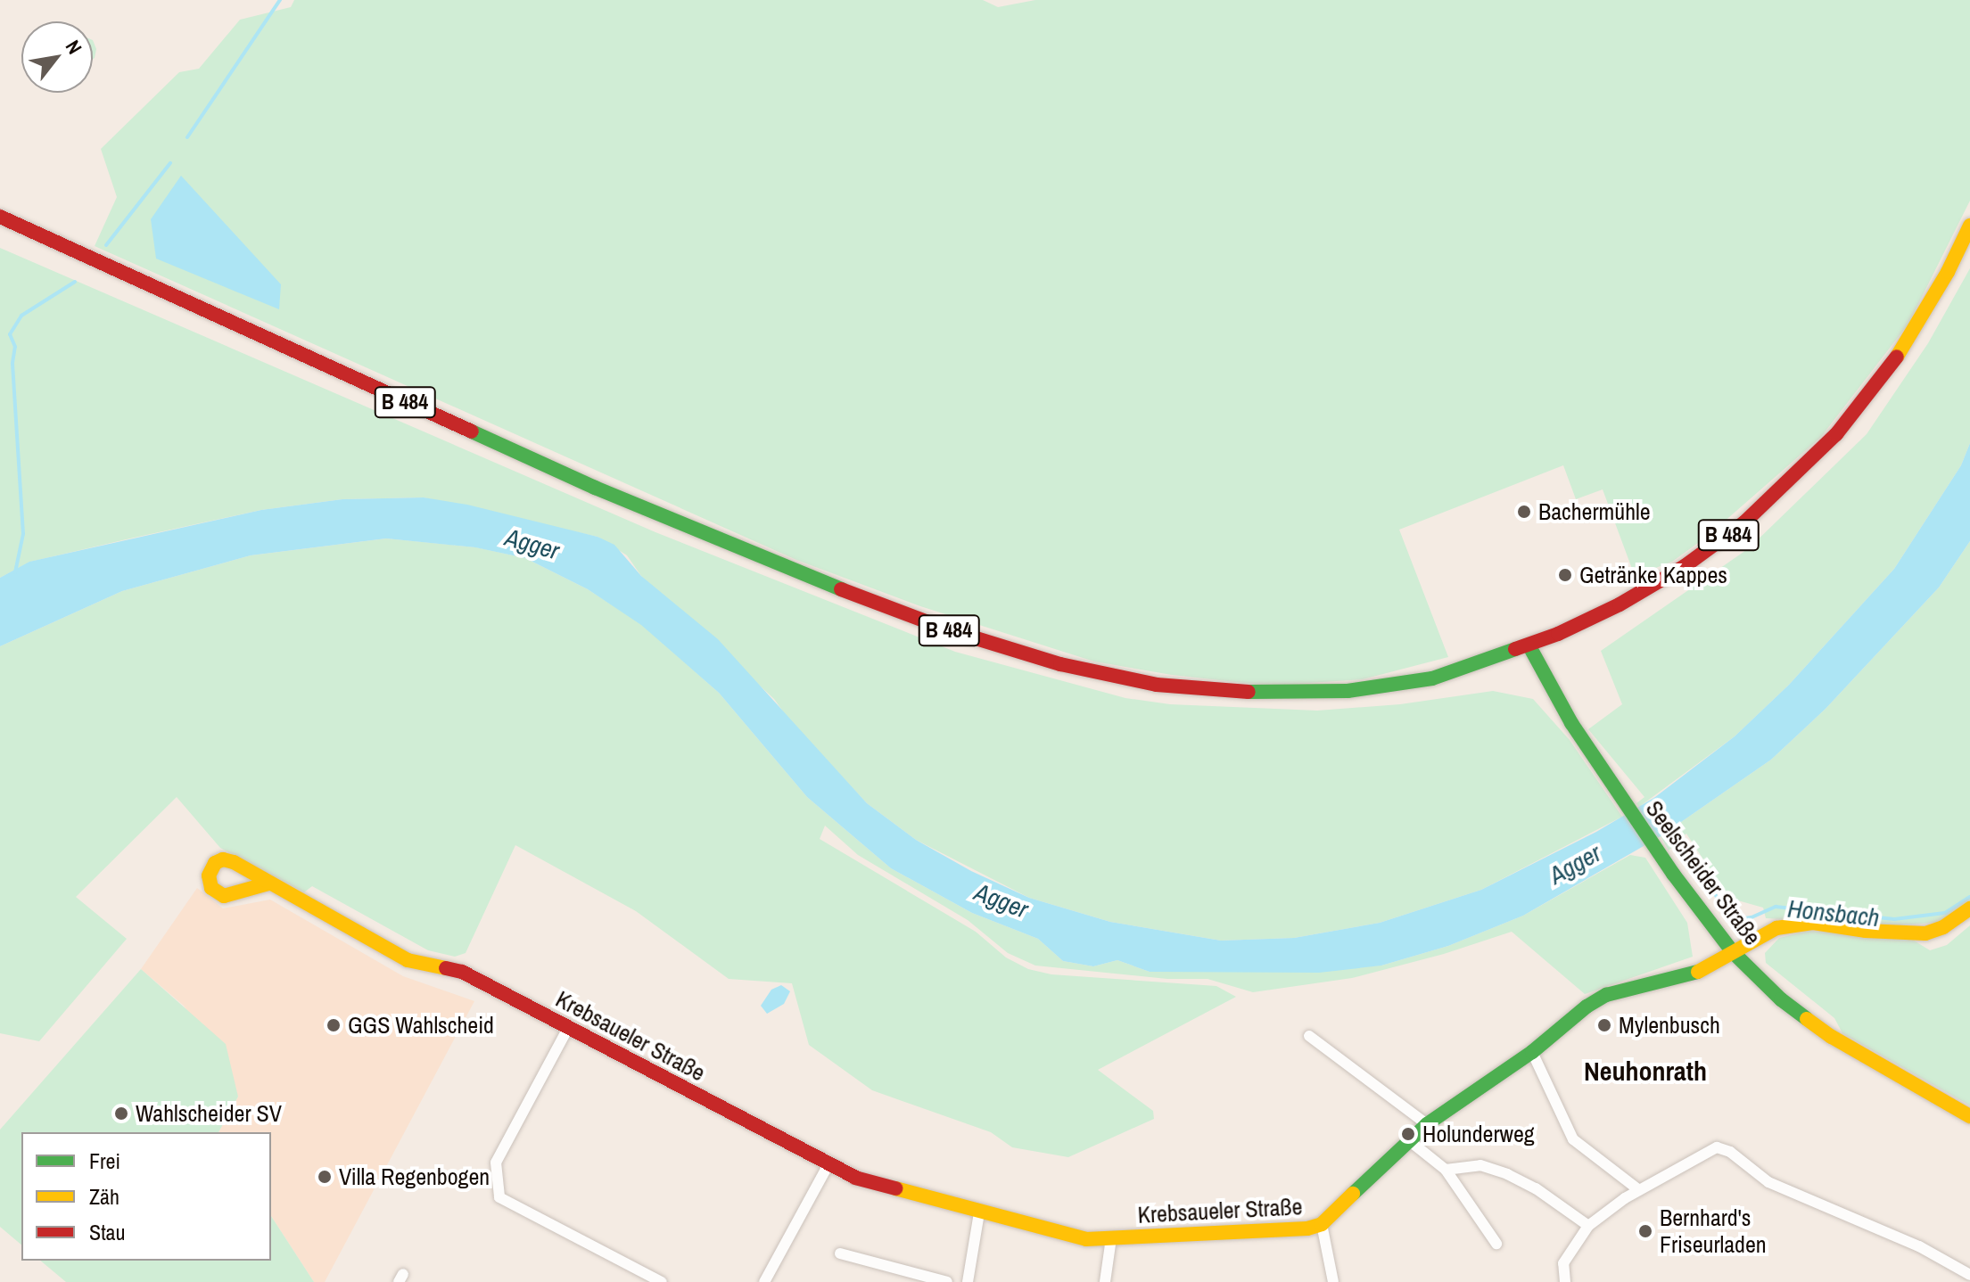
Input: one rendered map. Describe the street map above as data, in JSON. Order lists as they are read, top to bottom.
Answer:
{
  "streets": {
    "street": ["B 484", "Seelscheider Straße", "Krebsaueler Straße"]
  },
  "crossings": [
    ["B 484", "Seelscheider Straße"],
    ["Seelscheider Straße", "Krebsaueler Straße"]
  ],
  "districts": ["Neuhonrath"],
  "water": ["Agger", "Honsbach"],
  "places": [
    "Bachermühle",
    "Getränke Kappes",
    "GGS Wahlscheid",
    "Mylenbusch",
    "Wahlscheider SV",
    "Holunderweg",
    "Villa Regenbogen",
    "Bernhard's Friseurladen"
  ],
  "legend": ["Frei", "Zäh", "Stau"],
  "north": "top right"
}
